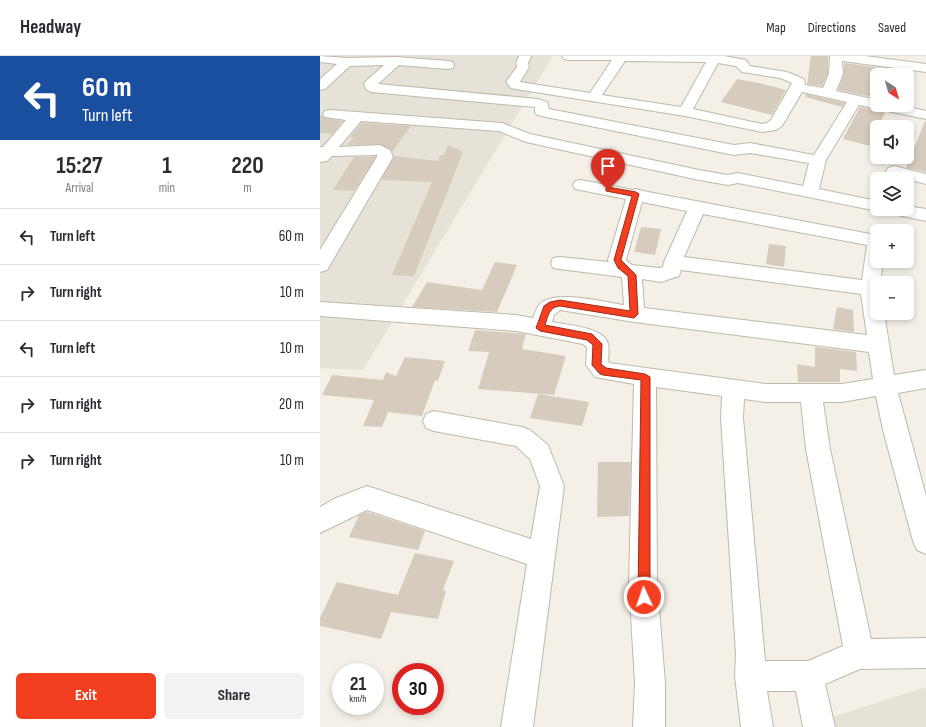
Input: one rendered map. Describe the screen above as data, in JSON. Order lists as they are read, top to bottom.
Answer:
{
  "north": "bottom right",
  "page": {
    "header": "Headway",
    "nav": ["Map", "Directions", "Saved"],
    "turn": ["60 m", "Turn left"],
    "map_buttons": ["+", "−"],
    "eta": [
      "15:27",
      "Arrival",
      "1",
      "min",
      "220",
      "m"
    ],
    "list": [
      {
        "name": "Turn left",
        "value": "60 m"
      },
      {
        "name": "Turn right",
        "value": "10 m"
      },
      {
        "name": "Turn left",
        "value": "10 m"
      },
      {
        "name": "Turn right",
        "value": "20 m"
      },
      {
        "name": "Turn right",
        "value": "10 m"
      }
    ],
    "speed": "21 km/h",
    "limit": "30",
    "buttons": ["Exit", "Share"]
  }
}
